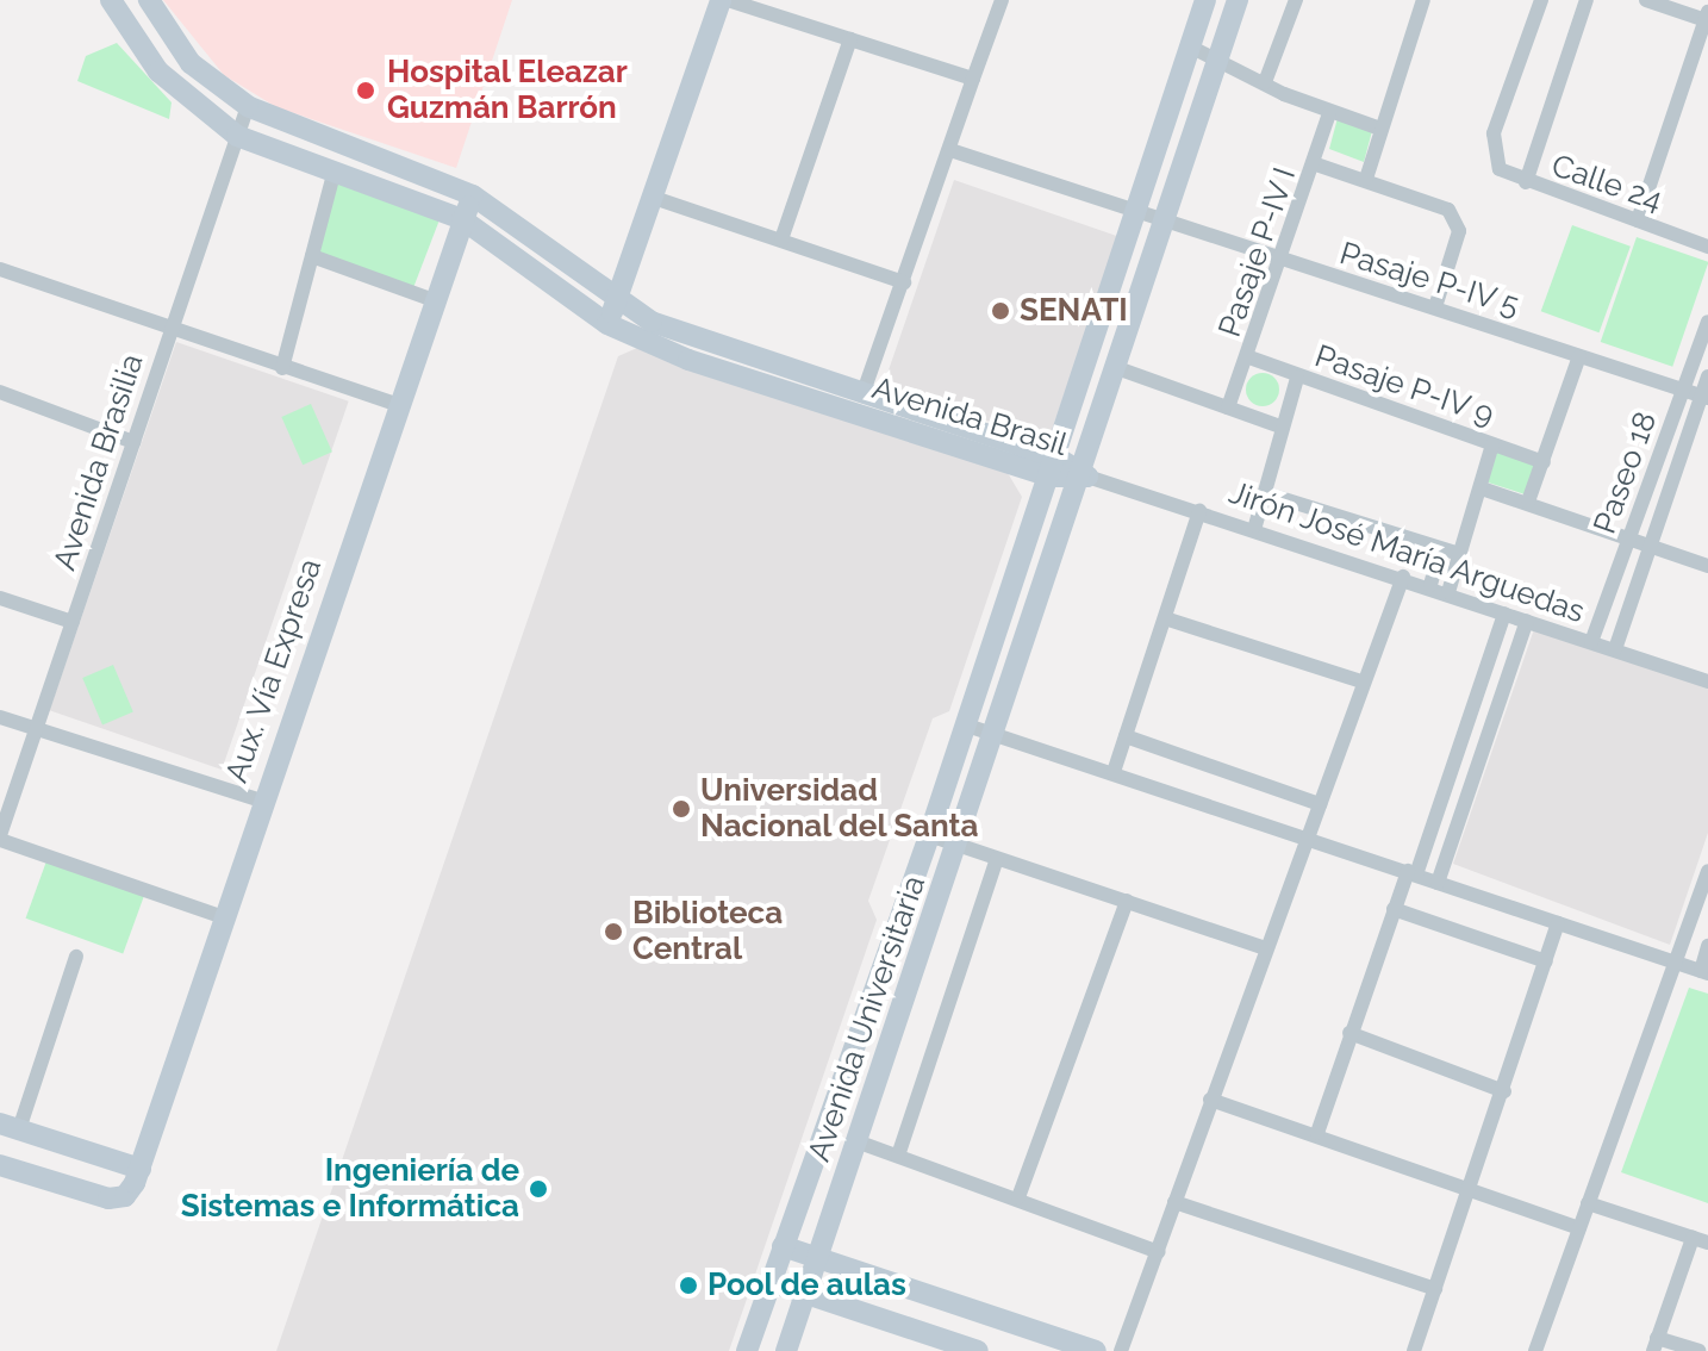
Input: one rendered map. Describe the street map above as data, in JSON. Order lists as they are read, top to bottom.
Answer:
{
  "streets": {
    "main road": ["Avenida Brasil", "Aux. Vía Expresa", "Avenida Universitaria"],
    "street": [
      "Calle 24",
      "Pasaje P-IV I",
      "Pasaje P-IV 5",
      "Pasaje P-IV 9",
      "Avenida Brasilia",
      "Paseo 18",
      "Jirón José María Arguedas"
    ]
  },
  "crossings": [
    ["Pasaje P-IV I", "Pasaje P-IV 5"],
    ["Pasaje P-IV I", "Pasaje P-IV 9"],
    ["Pasaje P-IV 5", "Paseo 18"],
    ["Pasaje P-IV 5", "Avenida Universitaria"],
    ["Avenida Brasil", "Avenida Brasilia"],
    ["Avenida Brasil", "Jirón José María Arguedas"],
    ["Avenida Brasil", "Aux. Vía Expresa"],
    ["Avenida Brasil", "Avenida Universitaria"],
    ["Paseo 18", "Jirón José María Arguedas"],
    ["Jirón José María Arguedas", "Avenida Universitaria"]
  ],
  "places": [
    "Hospital Eleazar Guzmán Barrón",
    "SENATI",
    "Universidad Nacional del Santa",
    "Biblioteca Central",
    "Ingeniería de Sistemas e Informática",
    "Pool de aulas"
  ]
}
